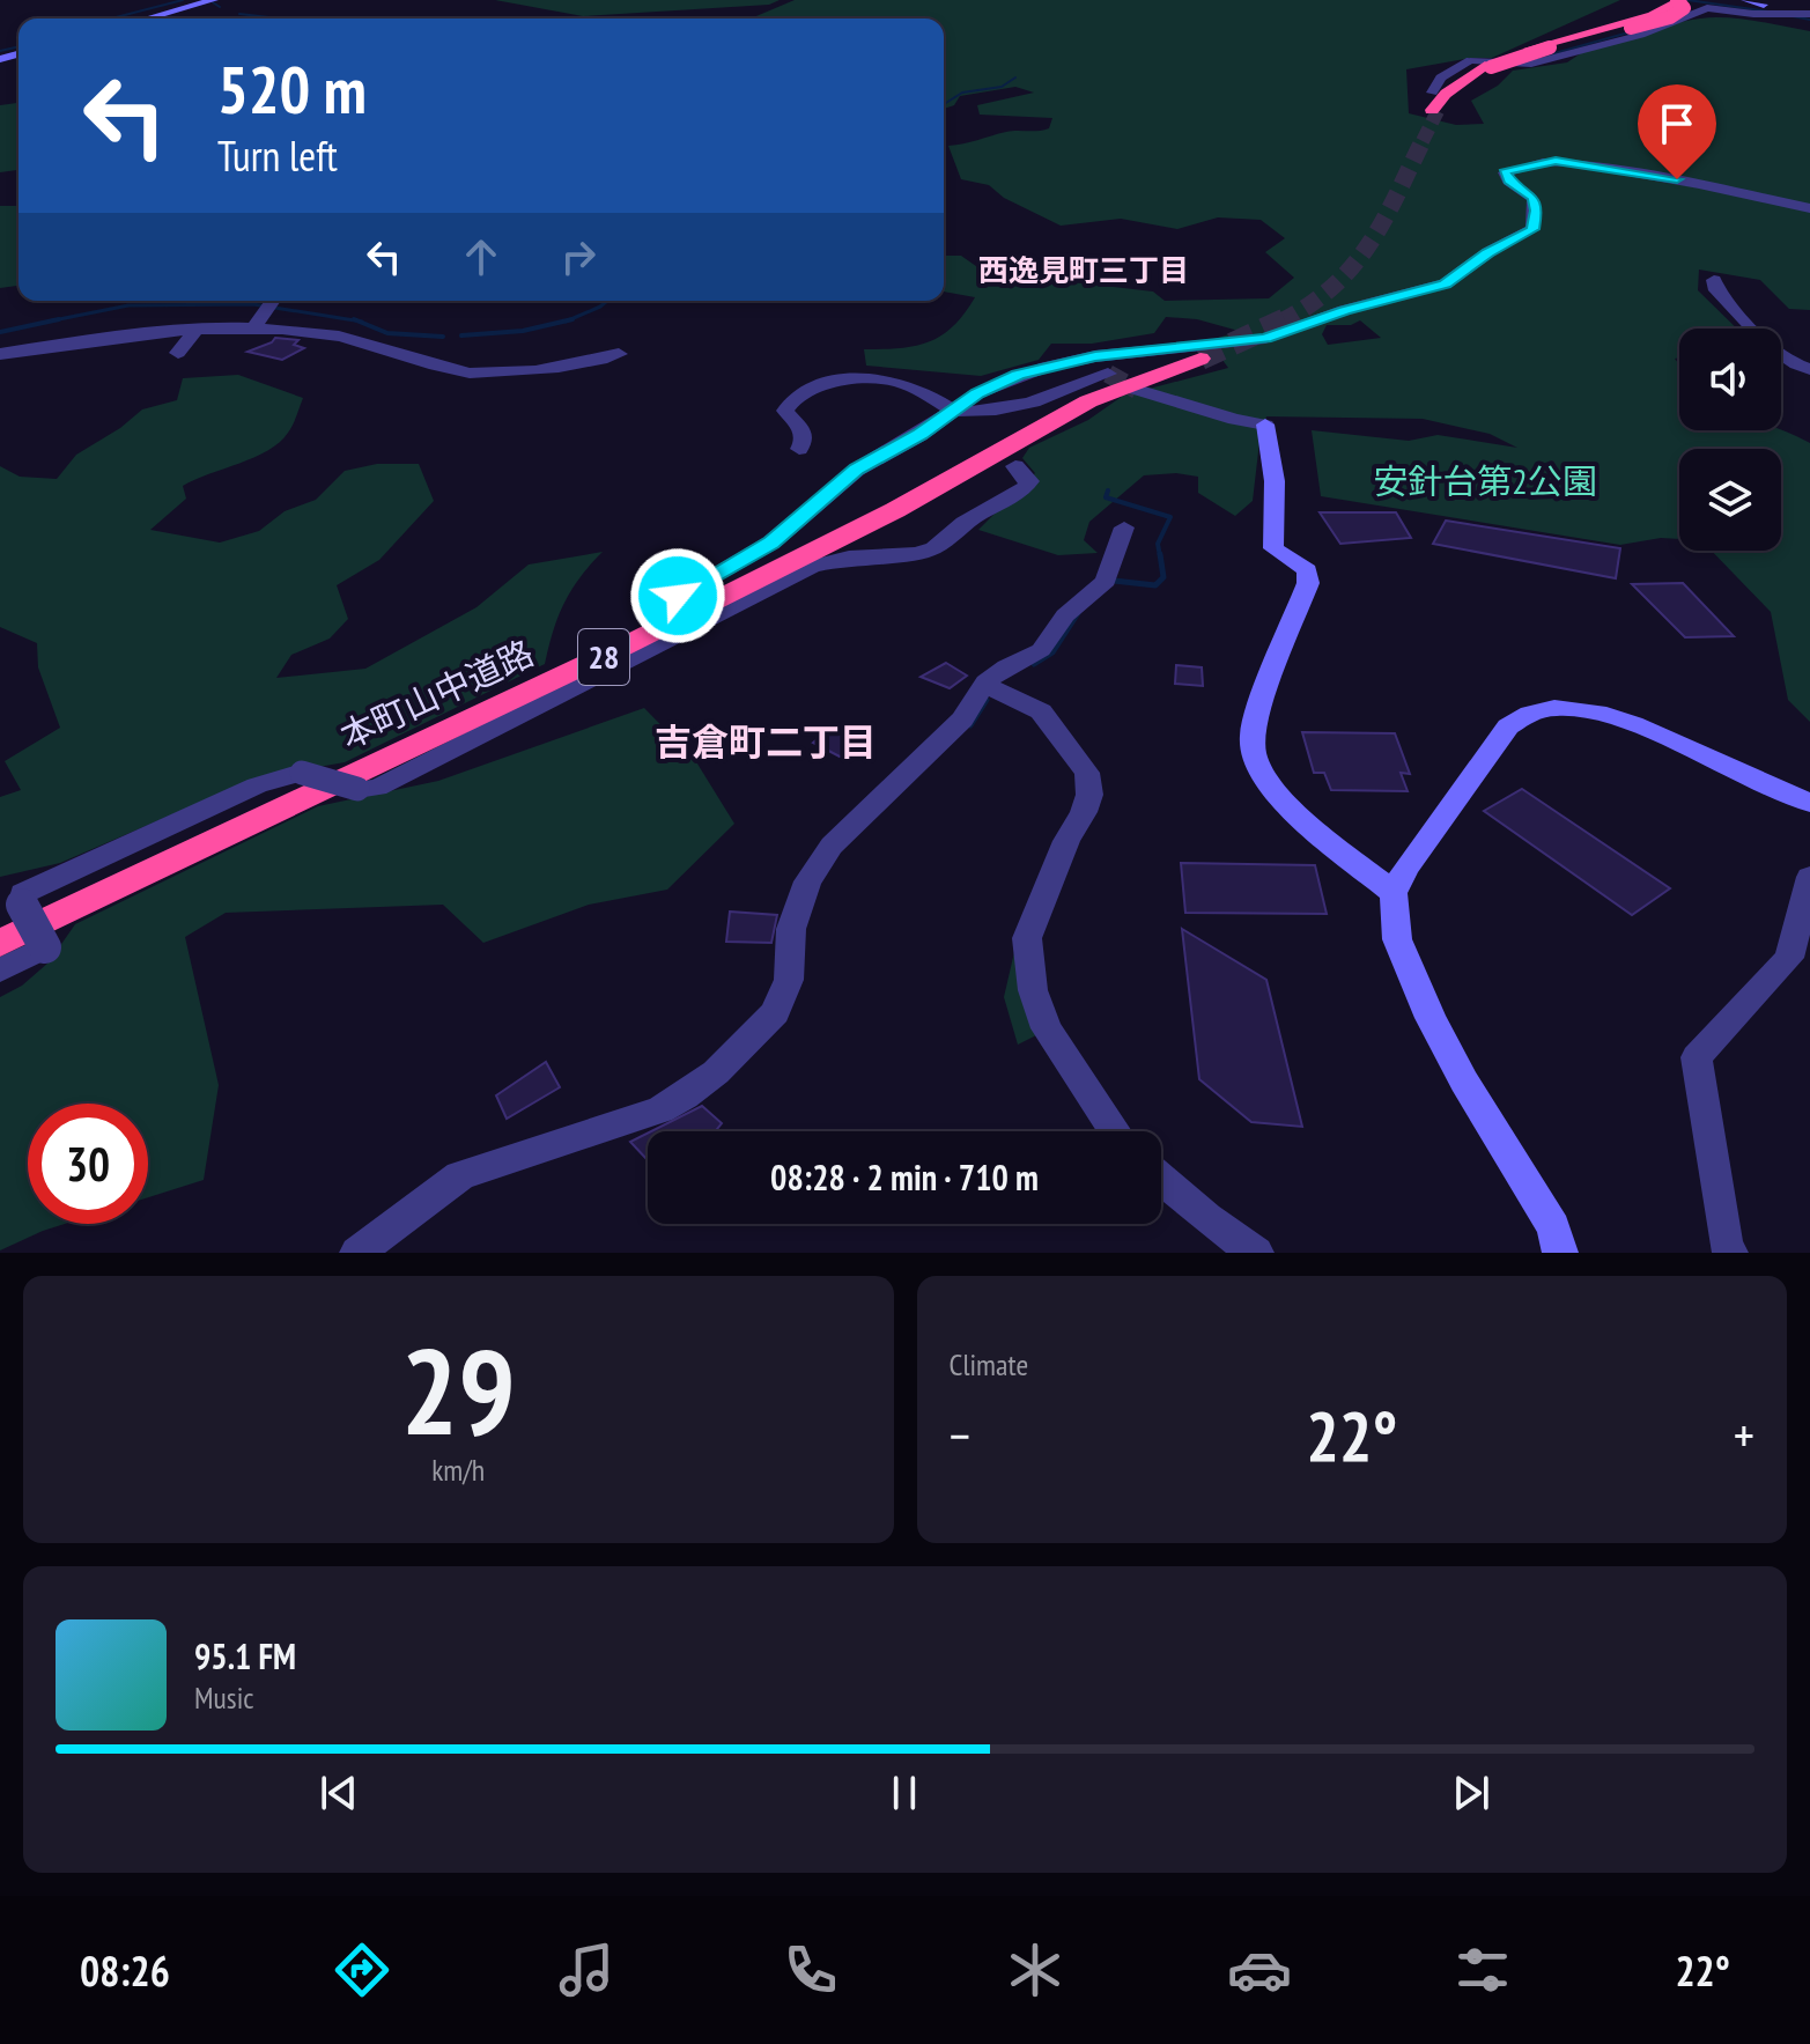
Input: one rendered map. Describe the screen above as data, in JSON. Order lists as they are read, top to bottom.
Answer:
{
  "streets": {
    "highway": ["28", "本町山中道路"]
  },
  "districts": ["西逸見町三丁目", "吉倉町二丁目"],
  "parks": ["安針台第2公園"],
  "page": {
    "turn": ["520 m", "Turn left"],
    "limit": "30",
    "trip": "08:28 · 2 min · 710 m",
    "tile": [
      ["29", "km/h"],
      "Climate"
    ],
    "heat": ["−", "22°", "+"],
    "song": ["95.1 FM", "Music"],
    "tabs": ["08:26", "22°"]
  }
}
